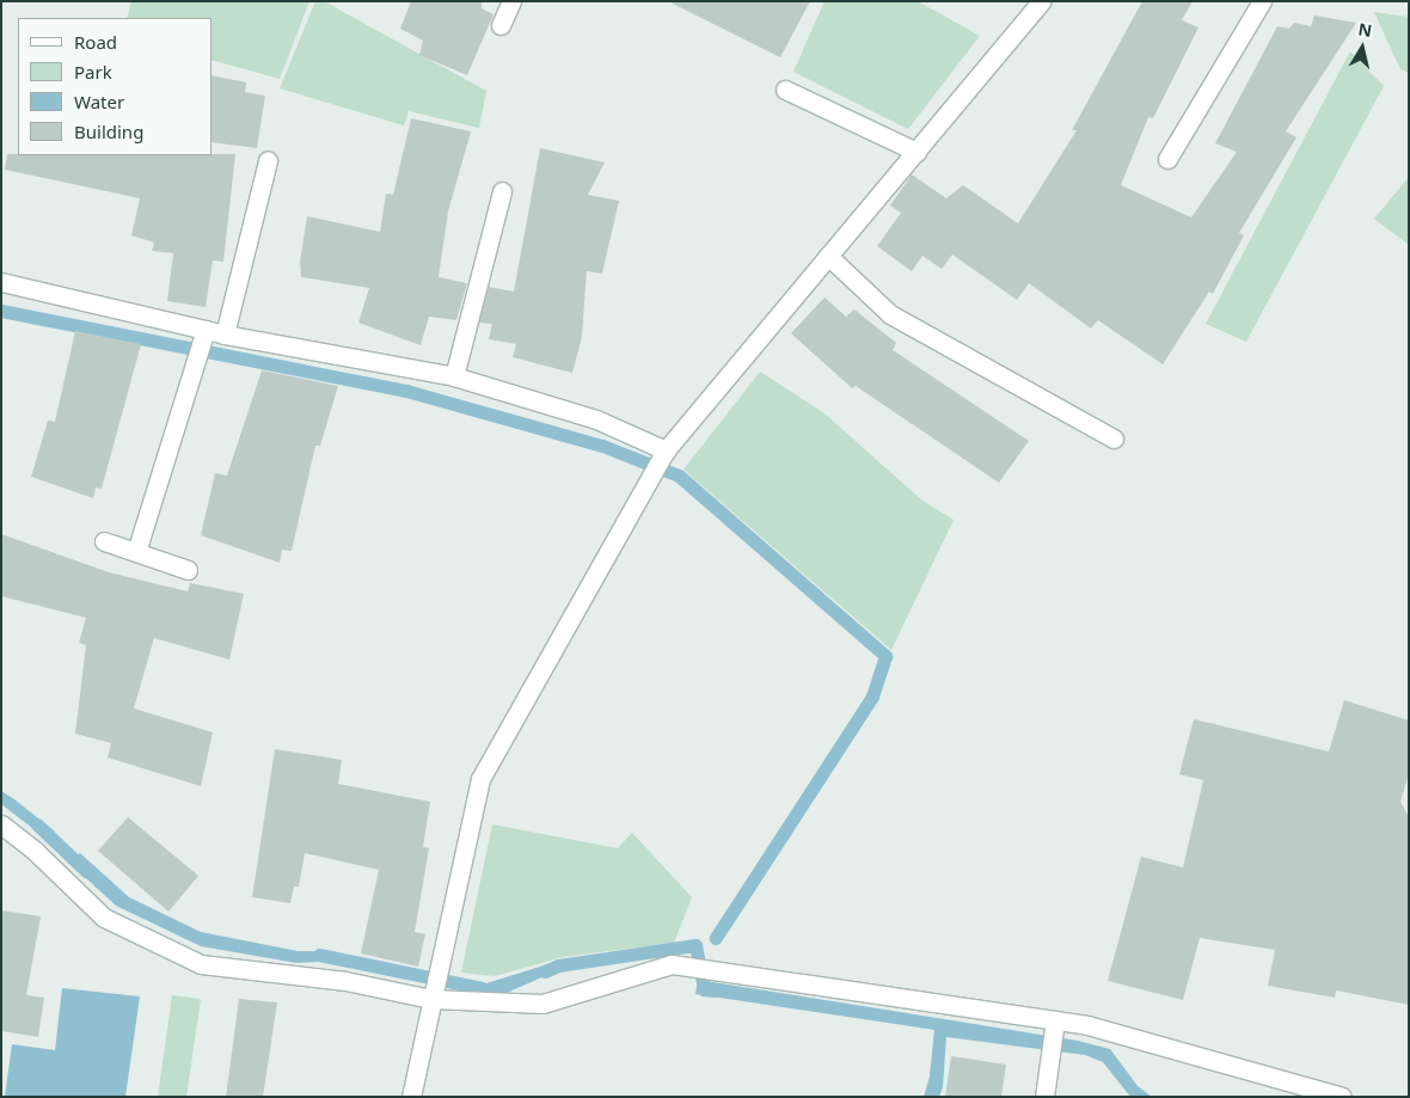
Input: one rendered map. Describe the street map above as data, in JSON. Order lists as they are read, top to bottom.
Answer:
{
  "legend": [
    "Road",
    "Park",
    "Water",
    "Building"
  ],
  "north": "top"
}
